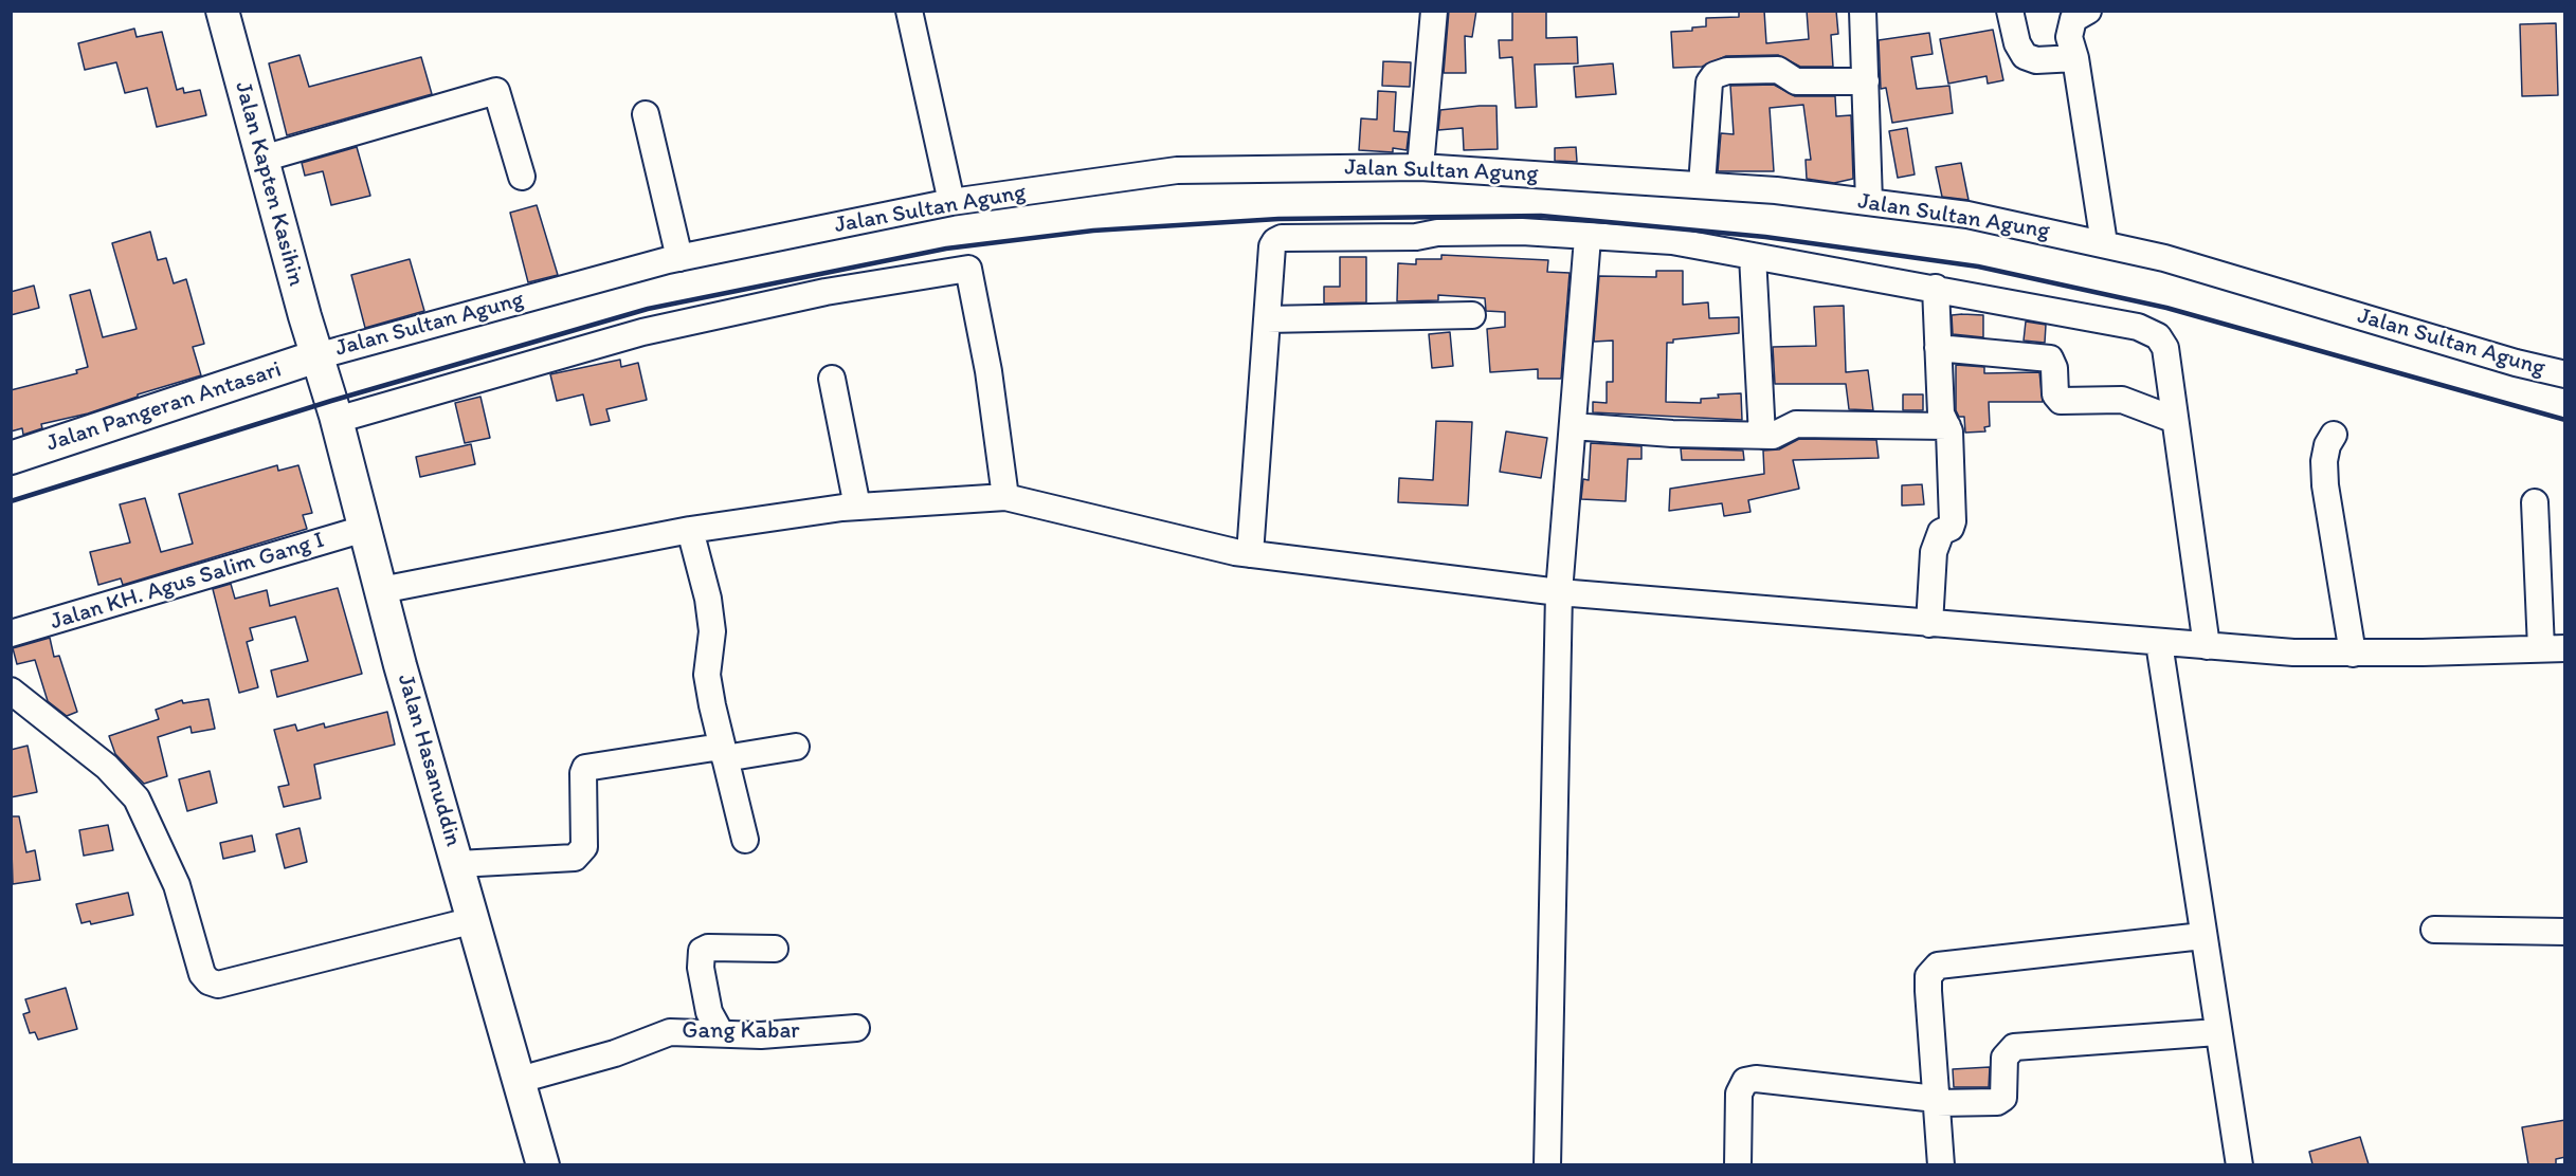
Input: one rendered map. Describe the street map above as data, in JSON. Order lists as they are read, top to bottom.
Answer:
{
  "streets": {
    "main road": ["Jalan Kapten Kasihin", "Jalan Pangeran Antasari", "Jalan Hasanuddin"],
    "street": ["Jalan Sultan Agung", "Jalan KH. Agus Salim Gang I", "Gang Kabar"]
  },
  "crossings": [
    ["Jalan Sultan Agung", "Jalan Kapten Kasihin"],
    ["Jalan Sultan Agung", "Jalan Pangeran Antasari"],
    ["Jalan Sultan Agung", "Jalan Hasanuddin"],
    ["Jalan Kapten Kasihin", "Jalan Pangeran Antasari"],
    ["Jalan Kapten Kasihin", "Jalan Hasanuddin"],
    ["Jalan Pangeran Antasari", "Jalan Hasanuddin"],
    ["Jalan KH. Agus Salim Gang I", "Jalan Hasanuddin"],
    ["Jalan Hasanuddin", "Gang Kabar"]
  ]
}
